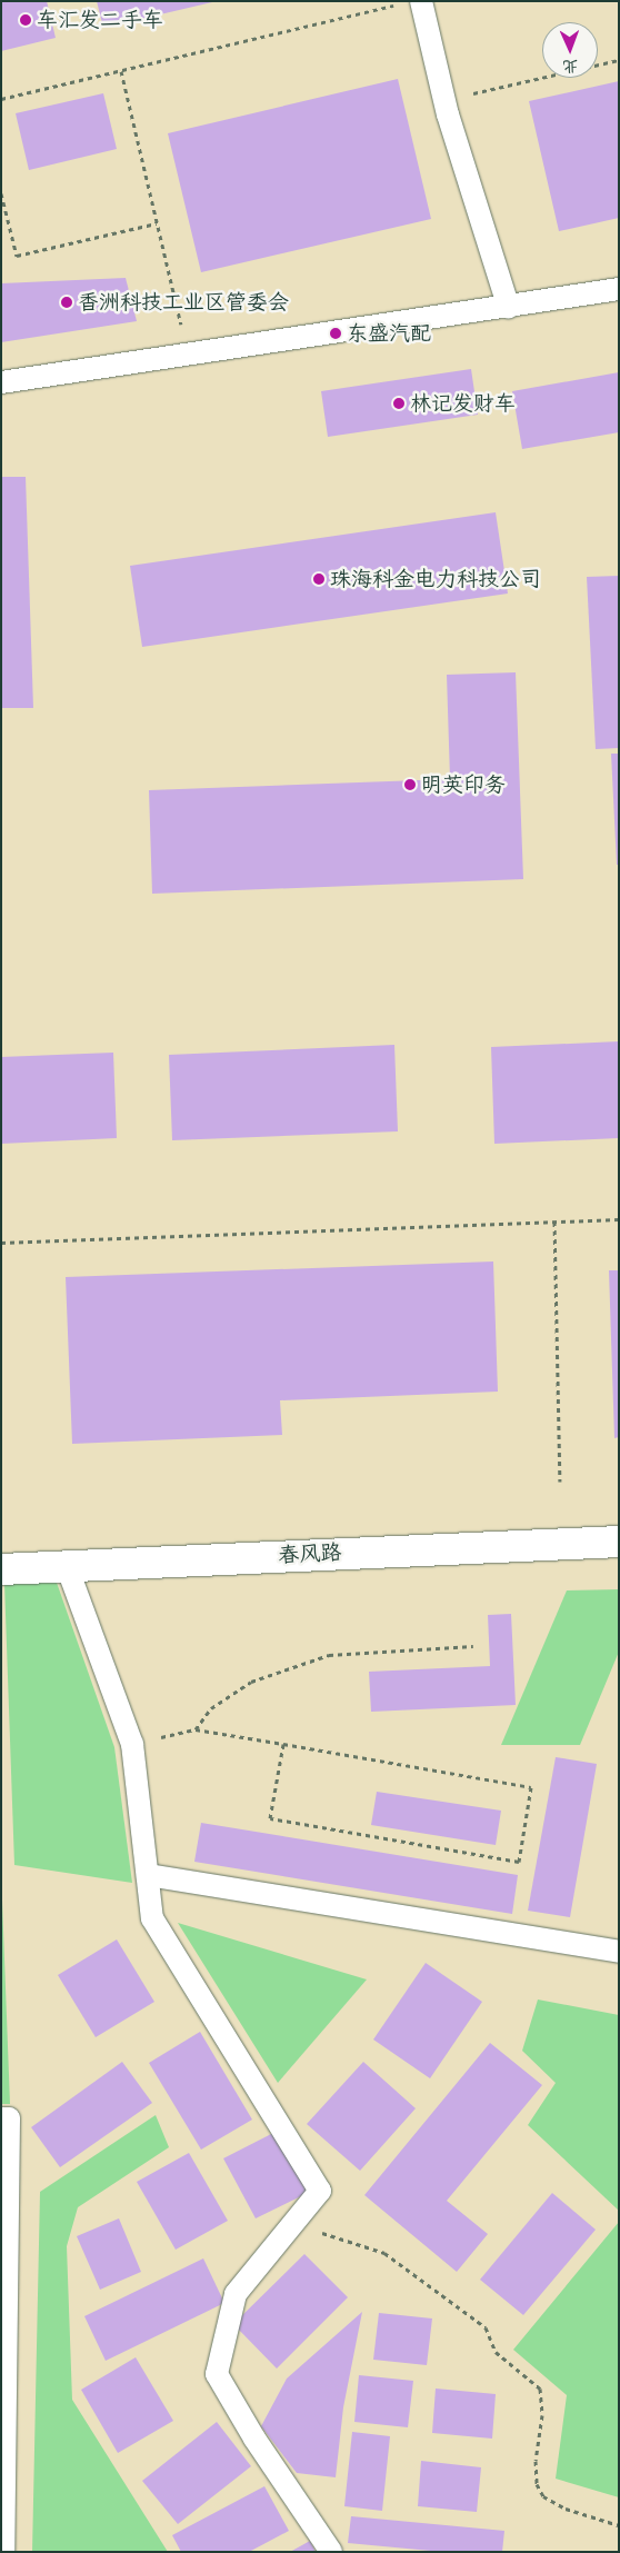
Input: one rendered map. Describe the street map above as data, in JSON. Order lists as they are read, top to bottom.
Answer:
{
  "streets": {
    "street": ["春风路"]
  },
  "places": [
    "车汇发二手车",
    "香洲科技工业区管委会",
    "东盛汽配",
    "林记发财车",
    "珠海科金电力科技公司",
    "明英印务"
  ],
  "north": "bottom"
}
